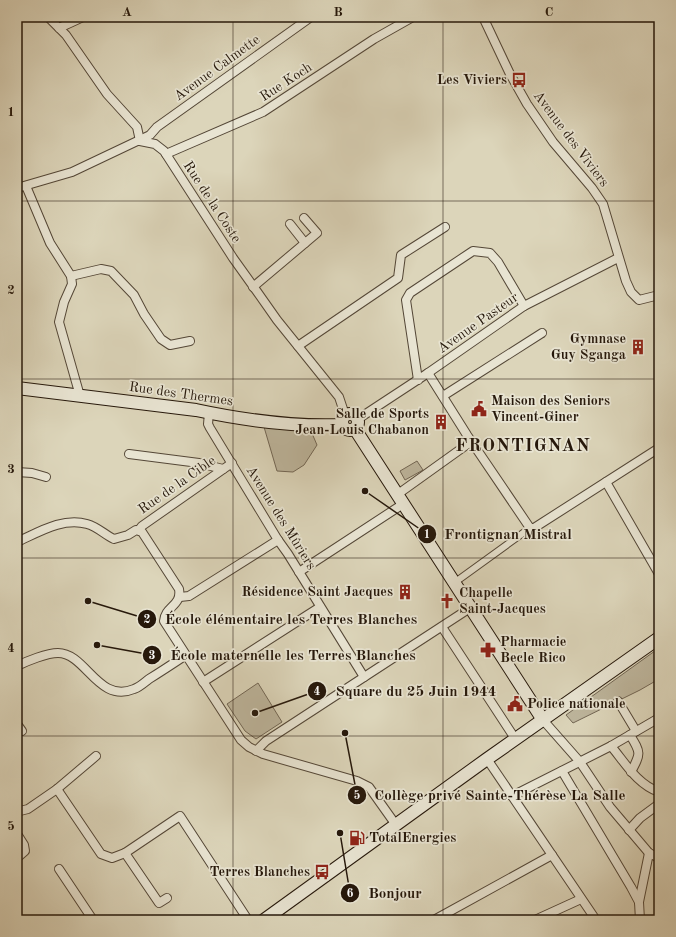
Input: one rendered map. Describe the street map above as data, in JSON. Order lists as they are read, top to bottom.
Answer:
{
  "streets": {
    "main road": ["Rue des Thermes"],
    "street": [
      "Avenue Calmette",
      "Rue Koch",
      "Avenue des Viviers",
      "Rue de la Coste",
      "Avenue Pasteur",
      "Rue de la Cible",
      "Avenue des Mûriers"
    ]
  },
  "crossings": [
    ["Avenue Calmette", "Rue de la Coste"],
    ["Rue Koch", "Rue de la Coste"],
    ["Avenue des Viviers", "Avenue Pasteur"],
    ["Rue de la Coste", "Rue des Thermes"],
    ["Avenue Pasteur", "Rue des Thermes"],
    ["Rue des Thermes", "Avenue des Mûriers"],
    ["Rue de la Cible", "Avenue des Mûriers"]
  ],
  "districts": ["FRONTIGNAN"],
  "places": {
    "bus stop": ["Les Viviers", "Terres Blanches"],
    "building": ["Gymnase Guy Sganga", "Salle de Sports Jean-Louis Chabanon", "Résidence Saint Jacques"],
    "public building": ["Maison des Seniors Vincent-Giner", "Police nationale"],
    "other": [
      "Frontignan Mistral",
      "École élémentaire les Terres Blanches",
      "École maternelle les Terres Blanches",
      "Square du 25 Juin 1944",
      "Collège privé Sainte-Thérèse La Salle",
      "Bonjour"
    ],
    "church": ["Chapelle Saint-Jacques"],
    "pharmacy": ["Pharmacie Becle Rico"],
    "fuel station": ["TotalEnergies"]
  },
  "grid": {
    "columns": ["A", "B", "C"],
    "rows": [
      "1",
      "2",
      "3",
      "4",
      "5"
    ]
  }
}
